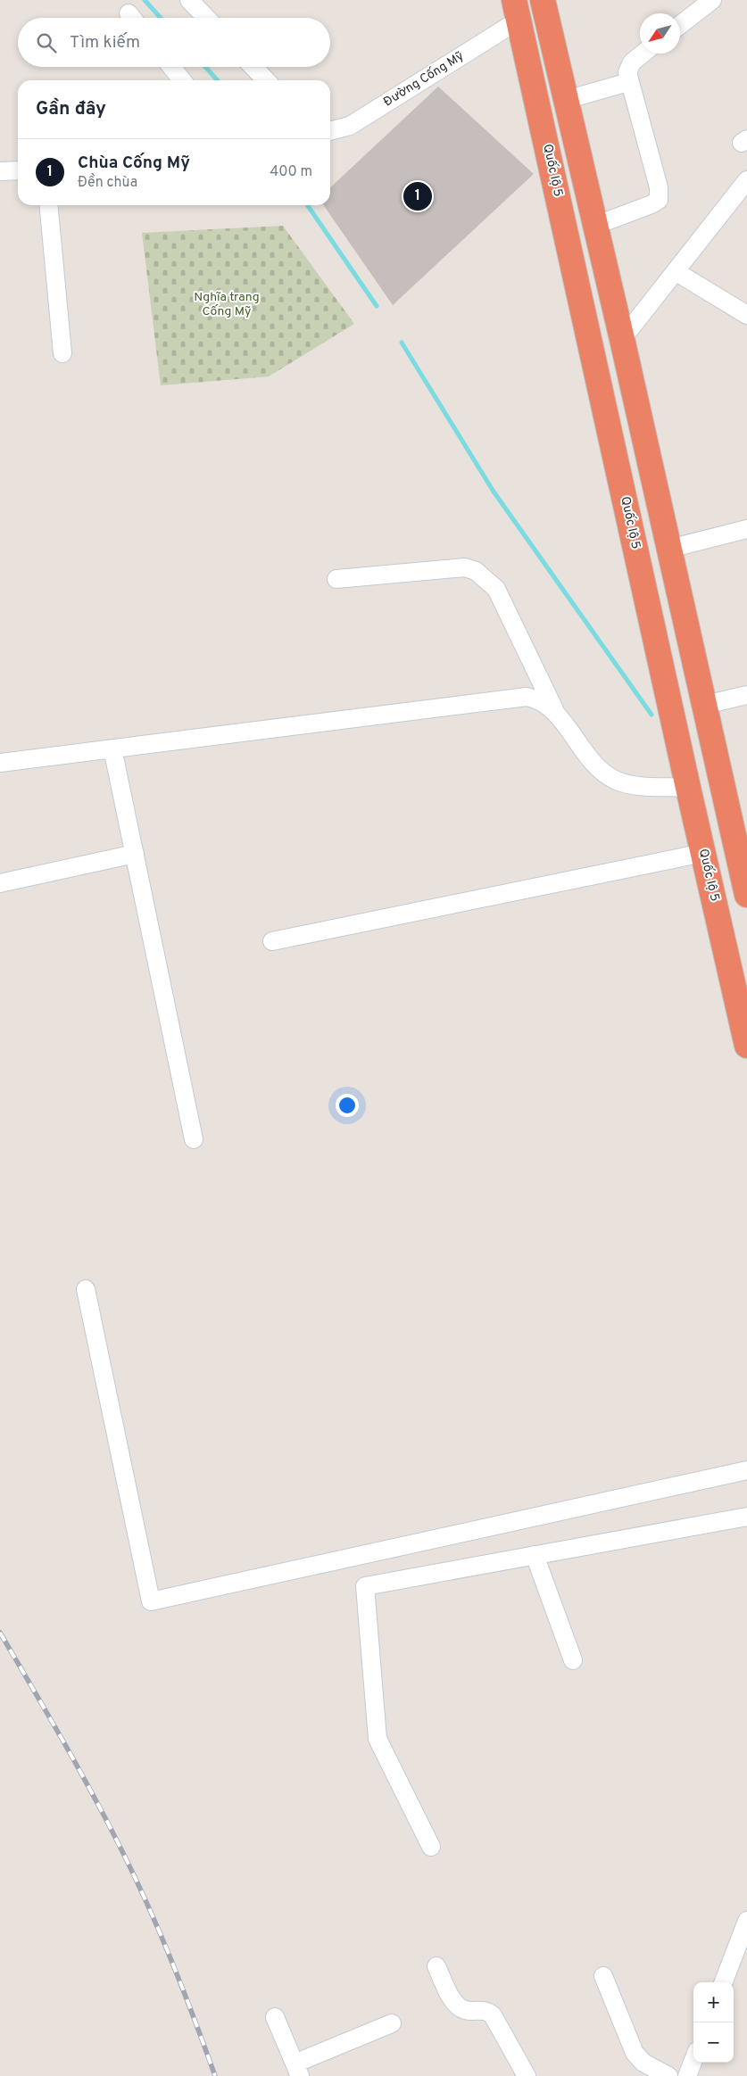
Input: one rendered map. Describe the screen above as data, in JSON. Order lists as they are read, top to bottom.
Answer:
{
  "streets": {
    "highway": ["Quốc lộ 5"],
    "street": ["Đường Cống Mỹ"]
  },
  "crossings": [
    ["Đường Cống Mỹ", "Quốc lộ 5"]
  ],
  "parks": ["Nghĩa trang Cống Mỹ"],
  "north": "bottom left",
  "page": {
    "search": "Tìm kiếm",
    "heading": "Gần đây",
    "list": [
      {
        "mark": "1",
        "name": "Chùa Cống Mỹ",
        "note": "Đền chùa",
        "value": "400 m"
      }
    ],
    "pins": "1",
    "map_buttons": ["+", "−"]
  }
}
